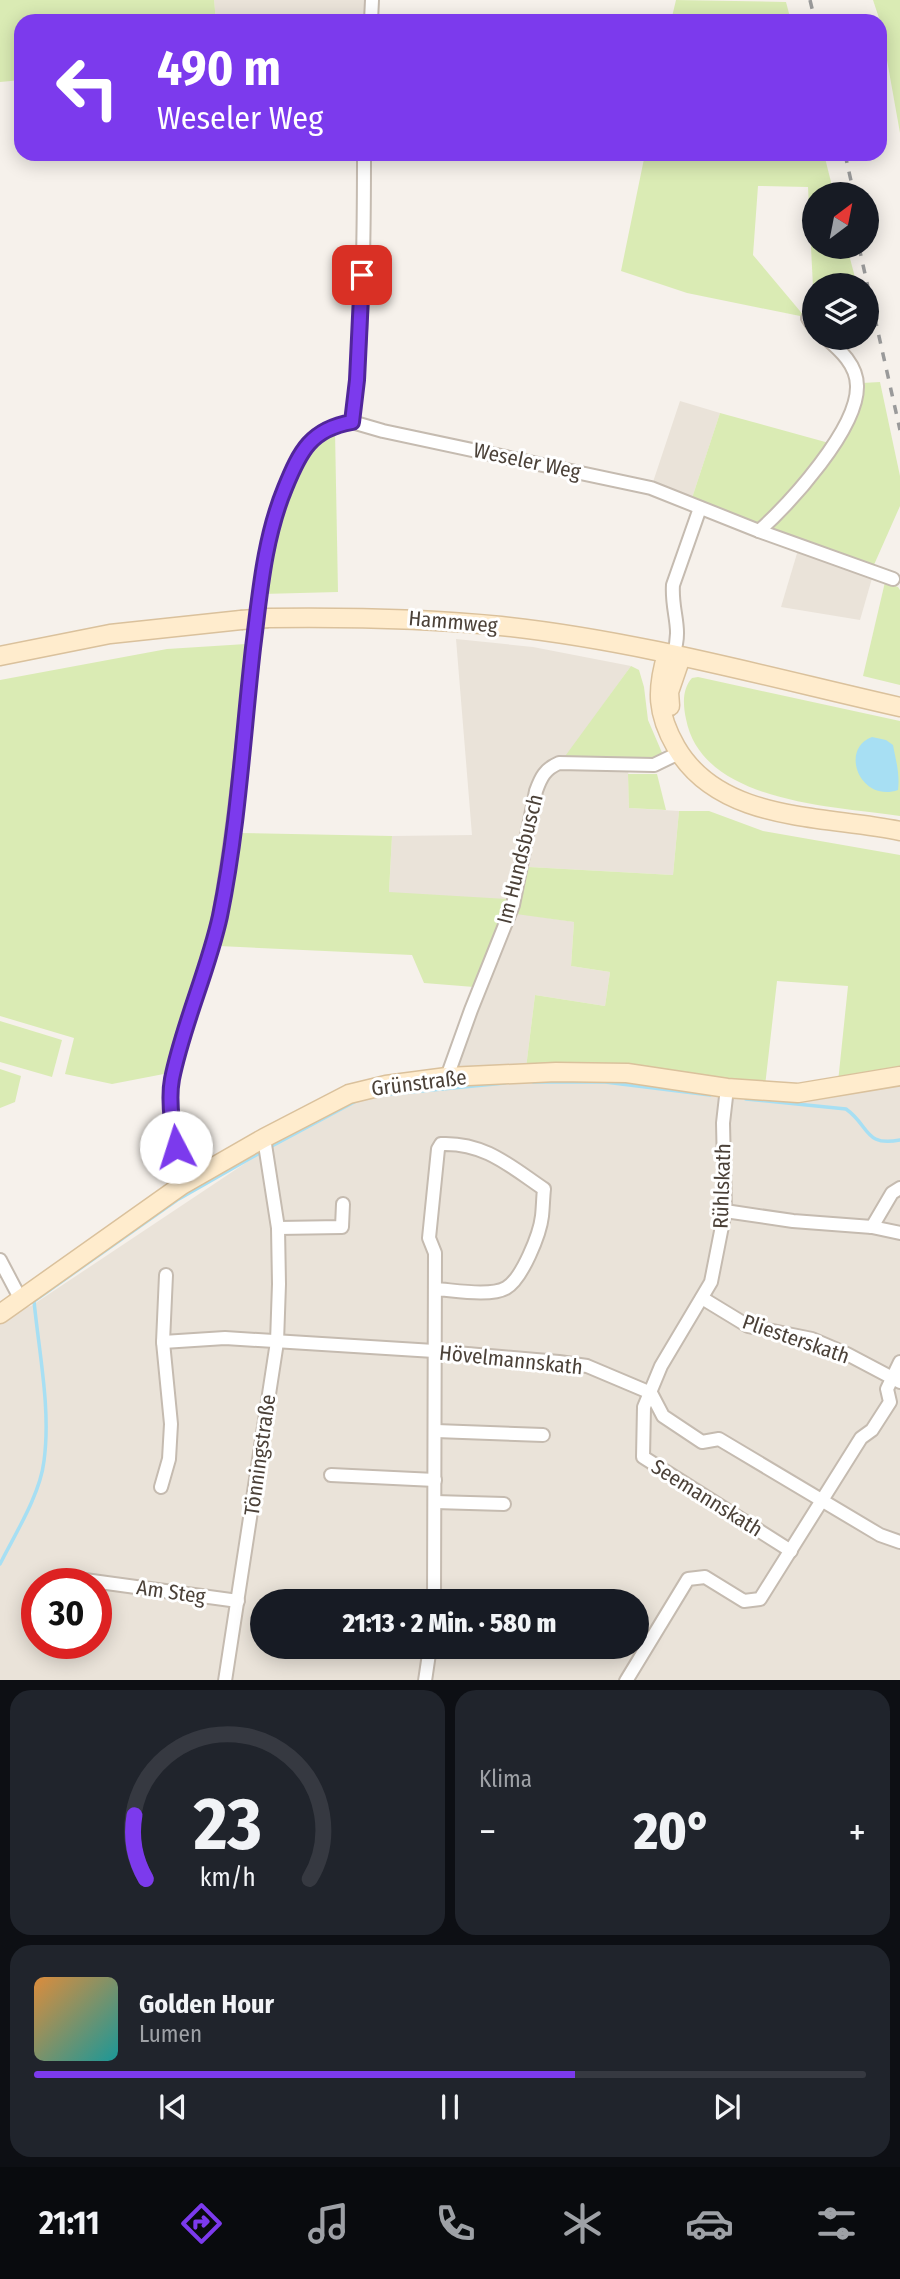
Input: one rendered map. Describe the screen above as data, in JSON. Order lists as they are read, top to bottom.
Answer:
{
  "streets": {
    "main road": ["Hammweg", "Grünstraße"],
    "street": [
      "Weseler Weg",
      "Im Hundsbusch",
      "Rühlskath",
      "Pliesterskath",
      "Hövelmannskath",
      "Tönningstraße",
      "Seemannskath",
      "Am Steg"
    ]
  },
  "crossings": [
    ["Im Hundsbusch", "Grünstraße"],
    ["Grünstraße", "Rühlskath"],
    ["Grünstraße", "Tönningstraße"],
    ["Rühlskath", "Pliesterskath"],
    ["Rühlskath", "Hövelmannskath"],
    ["Rühlskath", "Seemannskath"],
    ["Hövelmannskath", "Tönningstraße"],
    ["Hövelmannskath", "Seemannskath"],
    ["Tönningstraße", "Am Steg"]
  ],
  "north": "top right",
  "page": {
    "turn": ["490 m", "Weseler Weg"],
    "limit": "30",
    "trip": "21:13 · 2 Min. · 580 m",
    "tile": "Klima",
    "heat": ["−", "20°", "+"],
    "song": ["Golden Hour", "Lumen"],
    "tabs": "21:11",
    "gauge": ["23", "km/h"]
  }
}
